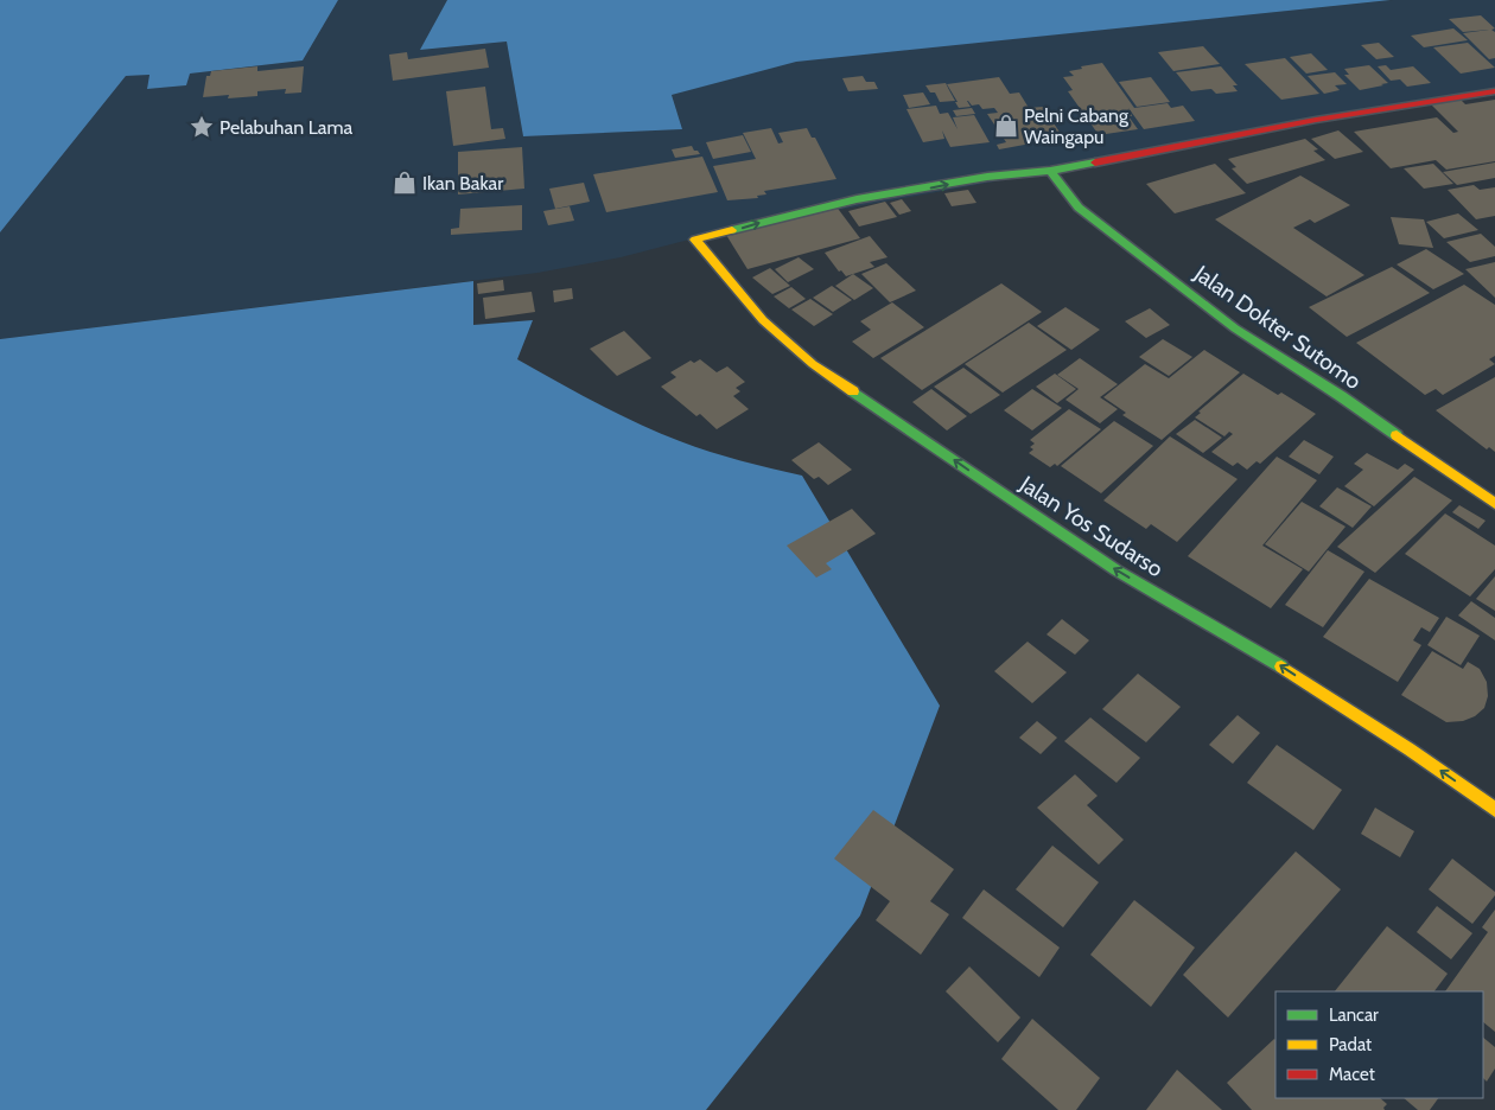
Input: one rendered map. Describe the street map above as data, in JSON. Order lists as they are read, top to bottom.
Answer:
{
  "streets": {
    "street": ["Jalan Dokter Sutomo", "Jalan Yos Sudarso"]
  },
  "crossings": [
    ["Jalan Dokter Sutomo", "Jalan Yos Sudarso"]
  ],
  "places": {
    "shop": ["Pelni Cabang Waingapu", "Ikan Bakar"],
    "place": ["Pelabuhan Lama"]
  },
  "legend": ["Lancar", "Padat", "Macet"]
}
